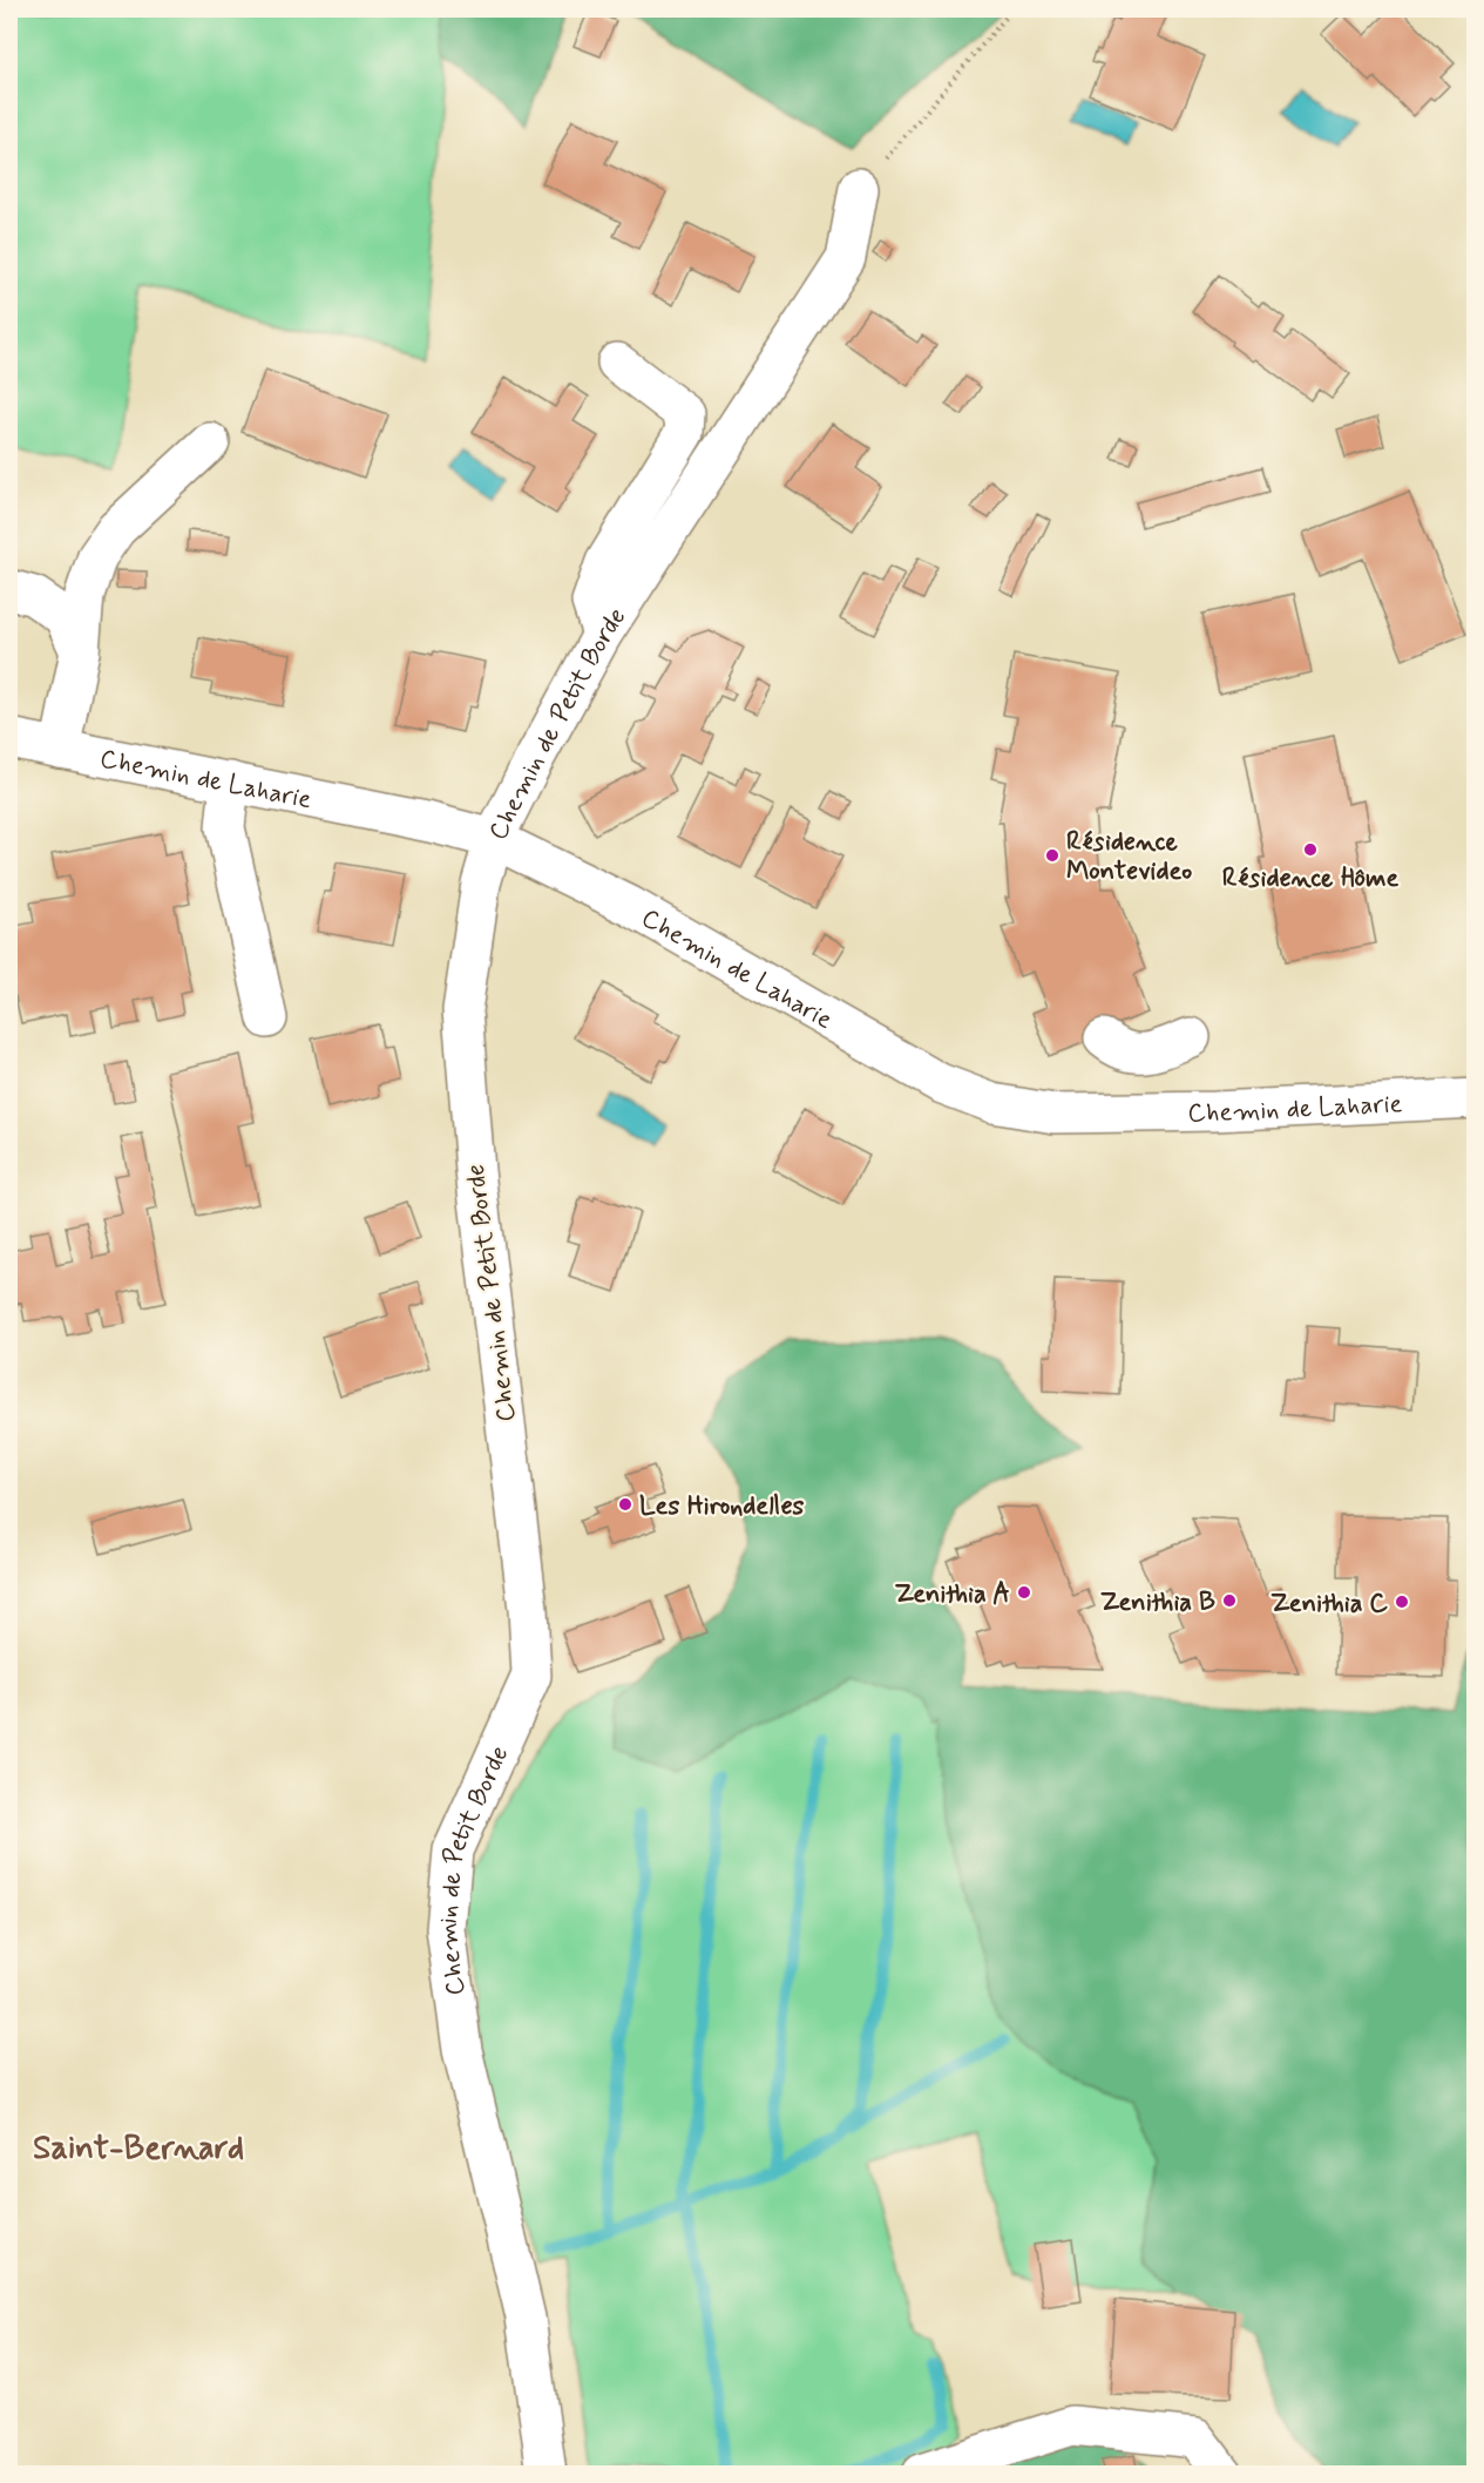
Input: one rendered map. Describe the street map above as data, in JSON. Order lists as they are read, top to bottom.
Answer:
{
  "streets": {
    "street": ["Chemin de Petit Borde", "Chemin de Laharie"]
  },
  "crossings": [
    ["Chemin de Petit Borde", "Chemin de Laharie"]
  ],
  "districts": ["Saint-Bernard"],
  "places": [
    "Résidence Hôme",
    "Résidence Montevideo",
    "Les Hirondelles",
    "Zenithia A",
    "Zenithia B",
    "Zenithia C"
  ]
}
